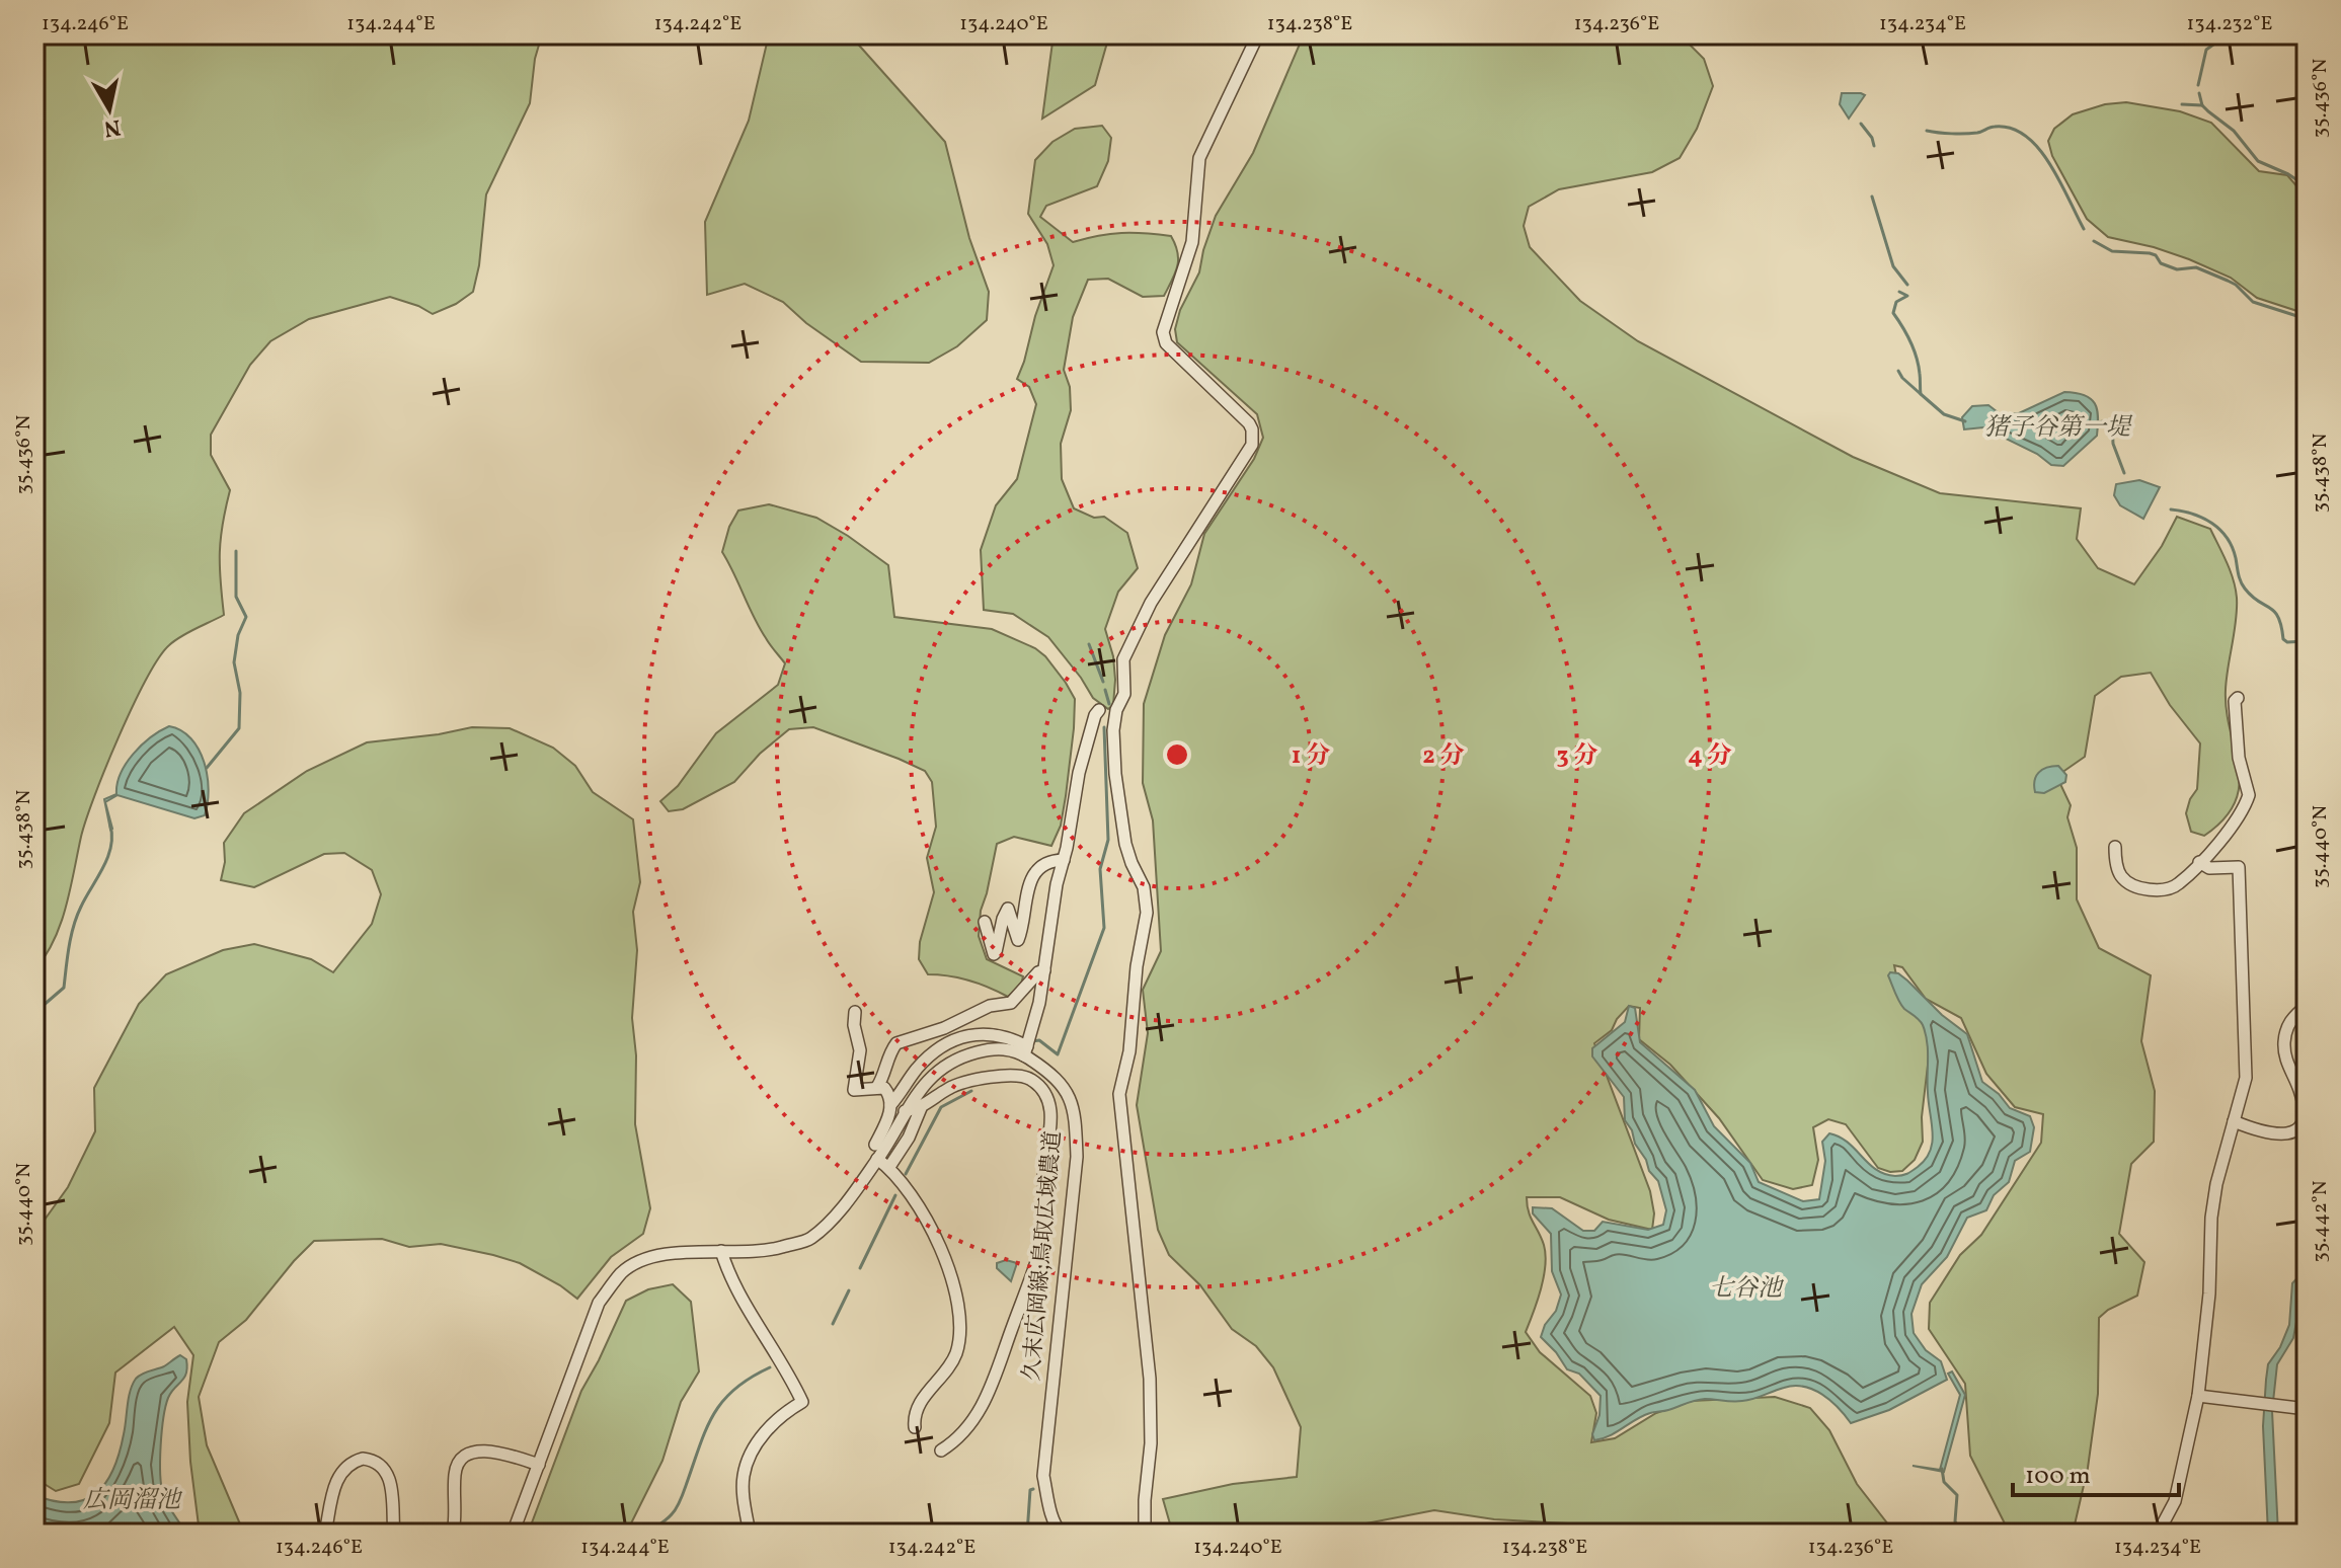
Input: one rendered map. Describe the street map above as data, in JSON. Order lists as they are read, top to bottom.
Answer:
{
  "streets": {
    "street": ["久末広岡線;鳥取広域農道"]
  },
  "water": ["猪子谷第一堤", "七谷池", "広岡溜池"],
  "scale_bar": "100 m",
  "north": "bottom",
  "coordinates": [
    "134.246°E",
    "134.244°E",
    "134.242°E",
    "134.240°E",
    "134.238°E",
    "134.236°E",
    "134.234°E",
    "134.232°E",
    "35.436°N",
    "35.438°N",
    "35.440°N",
    "35.442°N"
  ],
  "rings": [
    "1 分",
    "2 分",
    "3 分",
    "4 分"
  ]
}
